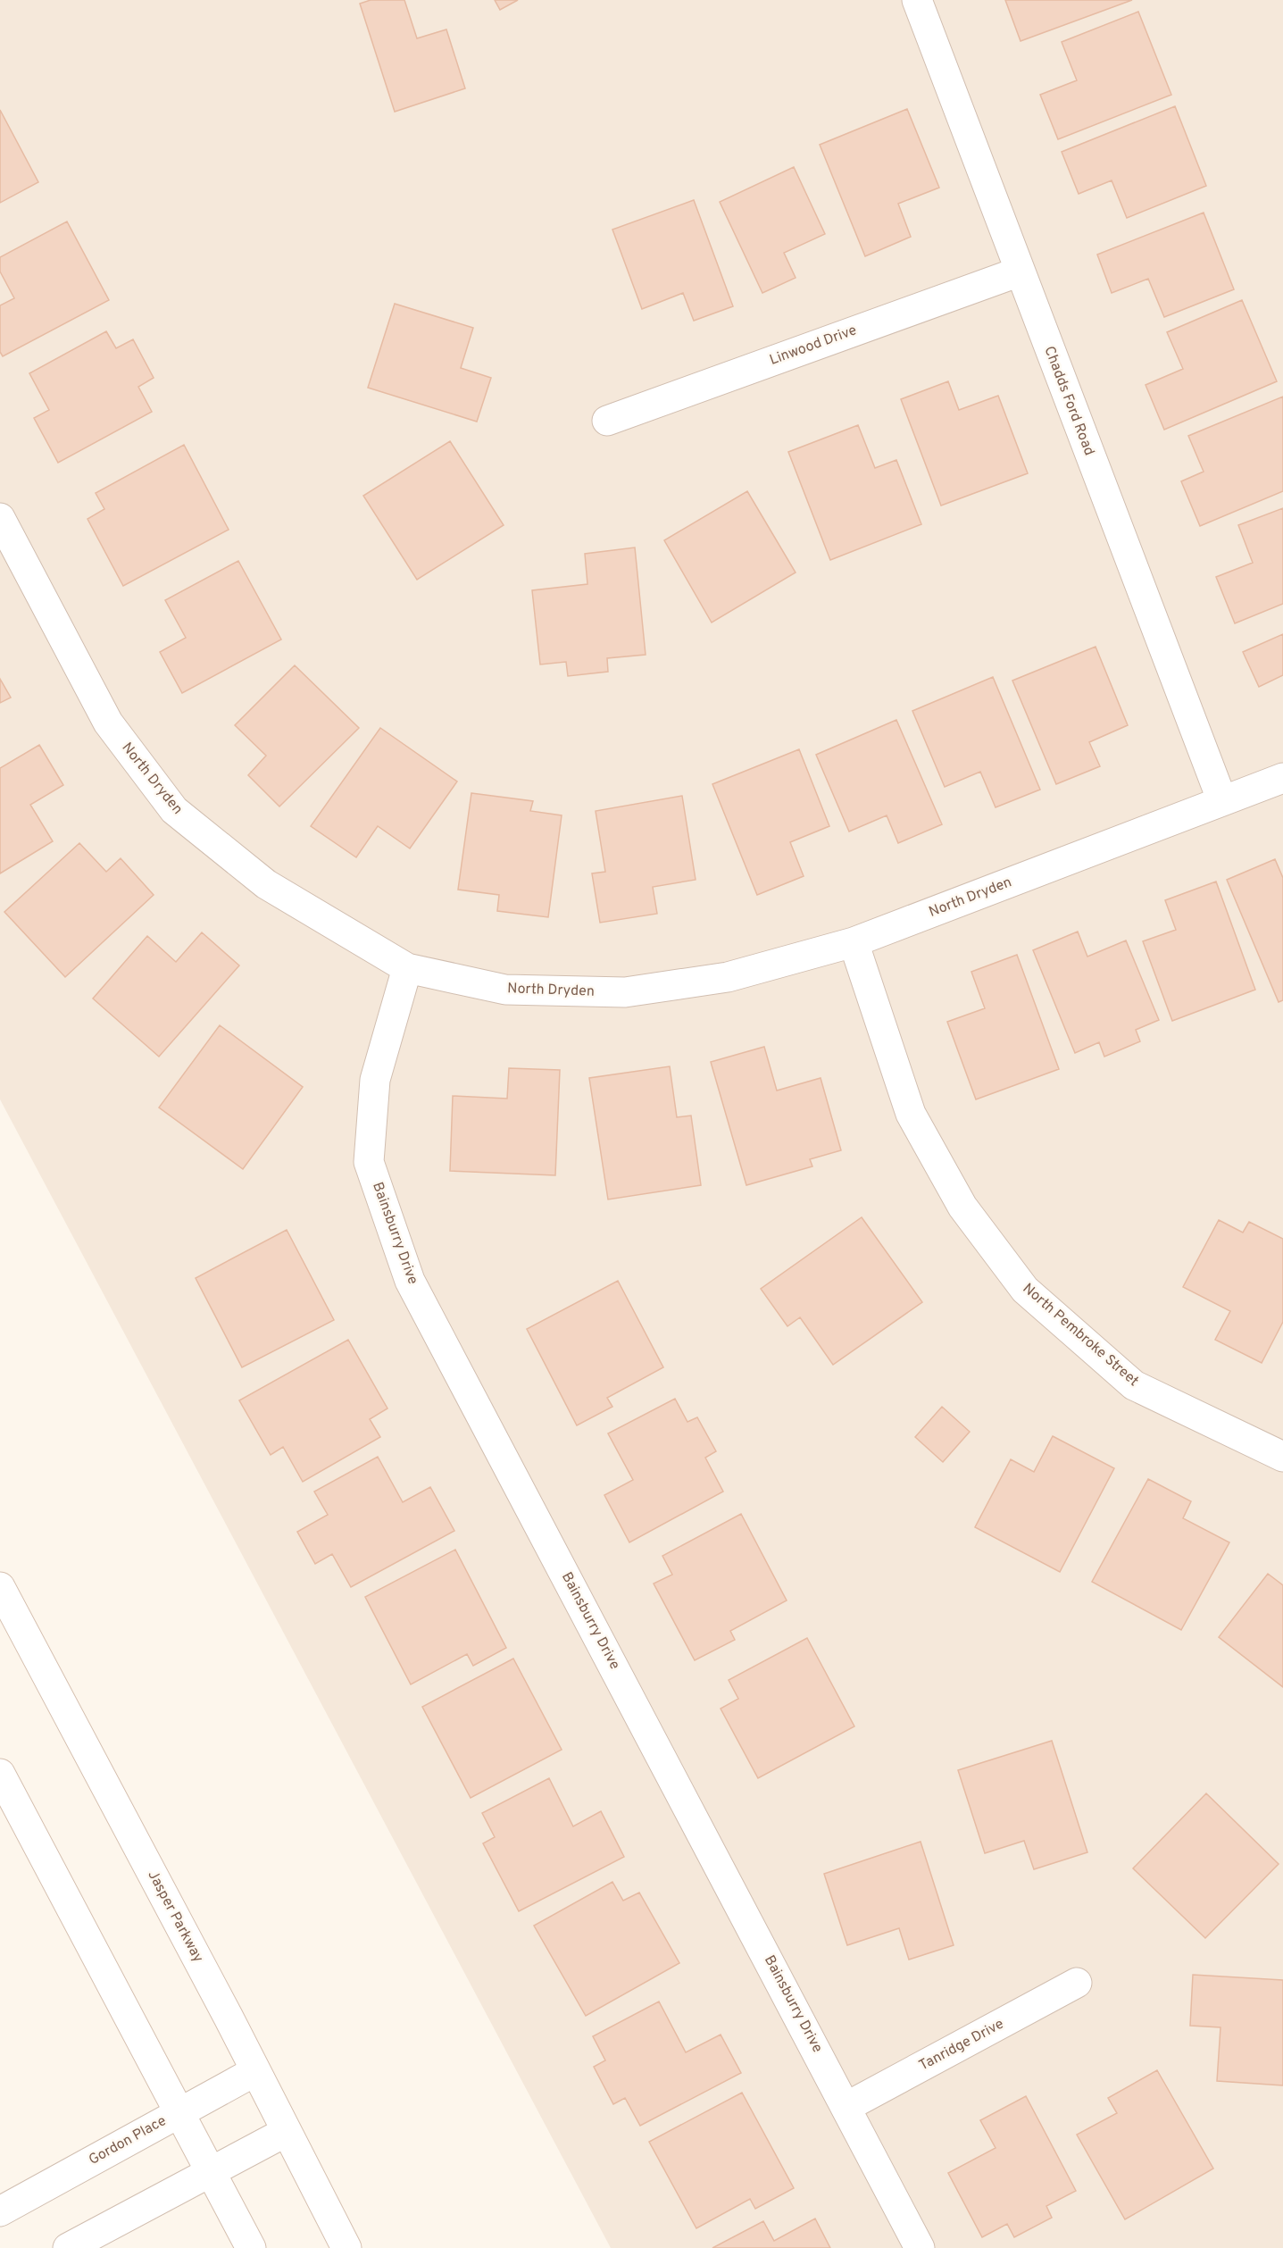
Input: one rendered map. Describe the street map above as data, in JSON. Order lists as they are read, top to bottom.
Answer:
{
  "streets": {
    "street": [
      "Linwood Drive",
      "Chadds Ford Road",
      "North Dryden",
      "Bainsburry Drive",
      "North Pembroke Street",
      "Jasper Parkway",
      "Tanridge Drive",
      "Gordon Place"
    ]
  },
  "crossings": [
    ["Linwood Drive", "Chadds Ford Road"],
    ["Chadds Ford Road", "North Dryden"],
    ["North Dryden", "Bainsburry Drive"],
    ["North Dryden", "North Pembroke Street"],
    ["Bainsburry Drive", "Tanridge Drive"],
    ["Jasper Parkway", "Gordon Place"]
  ]
}
